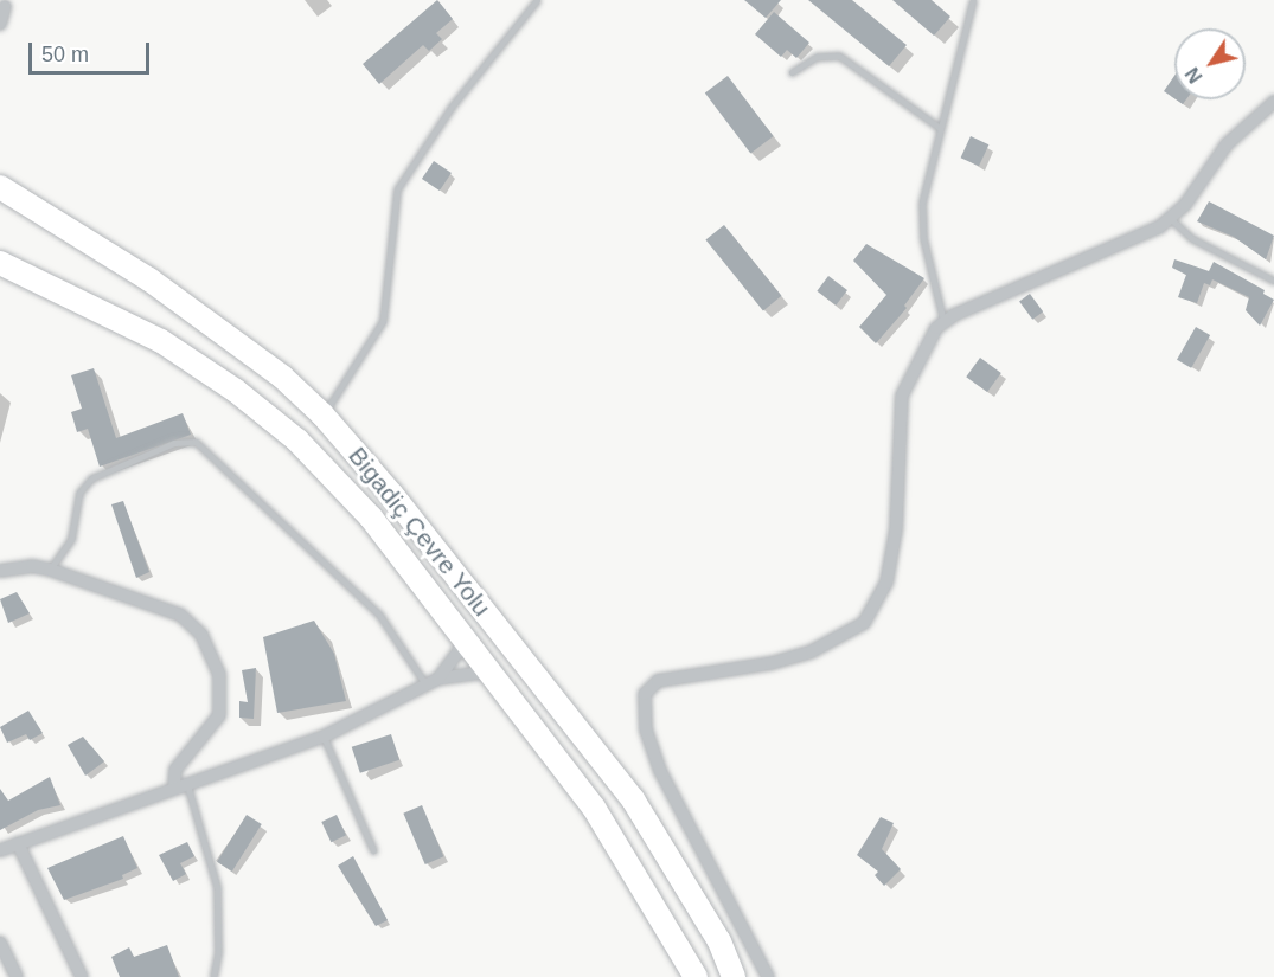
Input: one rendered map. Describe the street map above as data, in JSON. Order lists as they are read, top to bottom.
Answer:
{
  "streets": {
    "highway": ["Bigadiç Çevre Yolu"]
  },
  "scale_bar": "50 m",
  "north": "bottom left"
}
